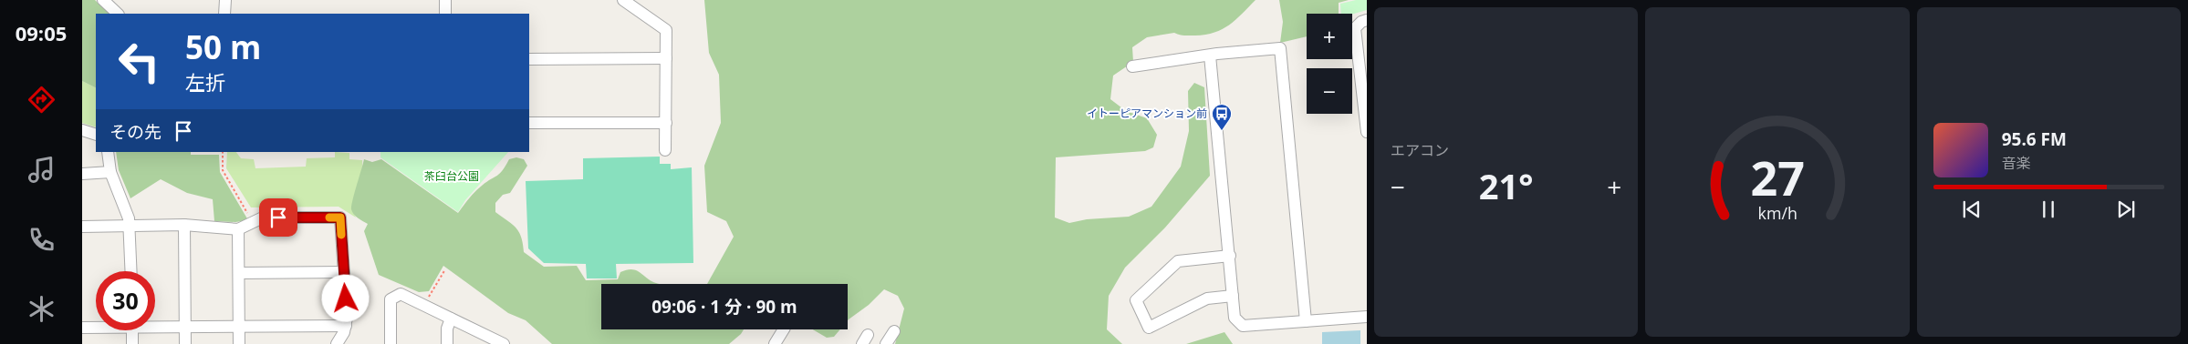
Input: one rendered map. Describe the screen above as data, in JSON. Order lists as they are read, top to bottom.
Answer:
{
  "parks": ["茶臼台公園"],
  "places": {
    "bus stop": ["イトーピアマンション前"]
  },
  "page": {
    "tabs": "09:05",
    "tile": "エアコン",
    "map_buttons": ["+", "−"],
    "turn": ["50 m", "左折"],
    "then": "その先",
    "song": ["95.6 FM", "音楽"],
    "heat": ["−", "21°", "+"],
    "limit": "30",
    "trip": "09:06 · 1 分 · 90 m",
    "gauge": ["27", "km/h"]
  }
}
